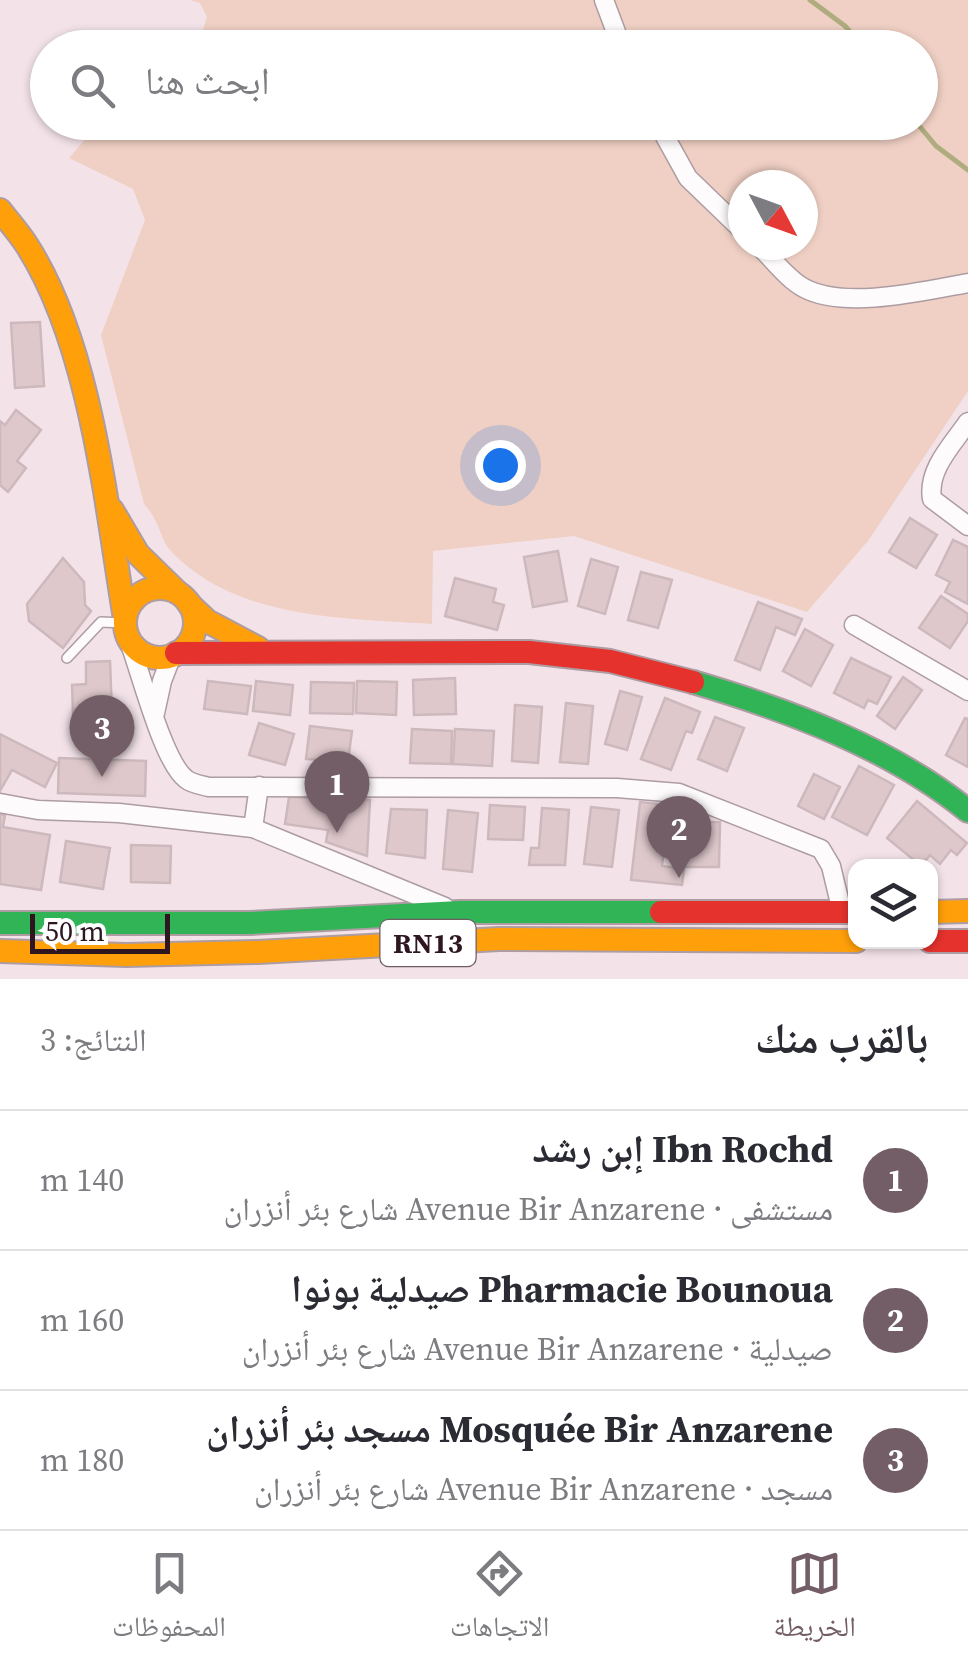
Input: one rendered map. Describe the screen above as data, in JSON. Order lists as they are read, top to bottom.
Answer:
{
  "streets": {
    "main road": ["RN13"]
  },
  "scale_bar": "50 m",
  "north": "bottom right",
  "page": {
    "search": "ابحث هنا",
    "pins": ["3", "1", "2"],
    "scale": "50 m",
    "heading": ["بالقرب منك", "النتائج: 3"],
    "list": [
      {
        "mark": "1",
        "name": "Ibn Rochd إبن رشد",
        "note": "مستشفى · Avenue Bir Anzarene شارع بئر أنزران",
        "value": "140 m"
      },
      {
        "mark": "2",
        "name": "Pharmacie Bounoua صيدلية بونوا",
        "note": "صيدلية · Avenue Bir Anzarene شارع بئر أنزران",
        "value": "160 m"
      },
      {
        "mark": "3",
        "name": "Mosquée Bir Anzarene مسجد بئر أنزران",
        "note": "مسجد · Avenue Bir Anzarene شارع بئر أنزران",
        "value": "180 m"
      }
    ],
    "nav": ["الخريطة", "الاتجاهات", "المحفوظات"]
  }
}
